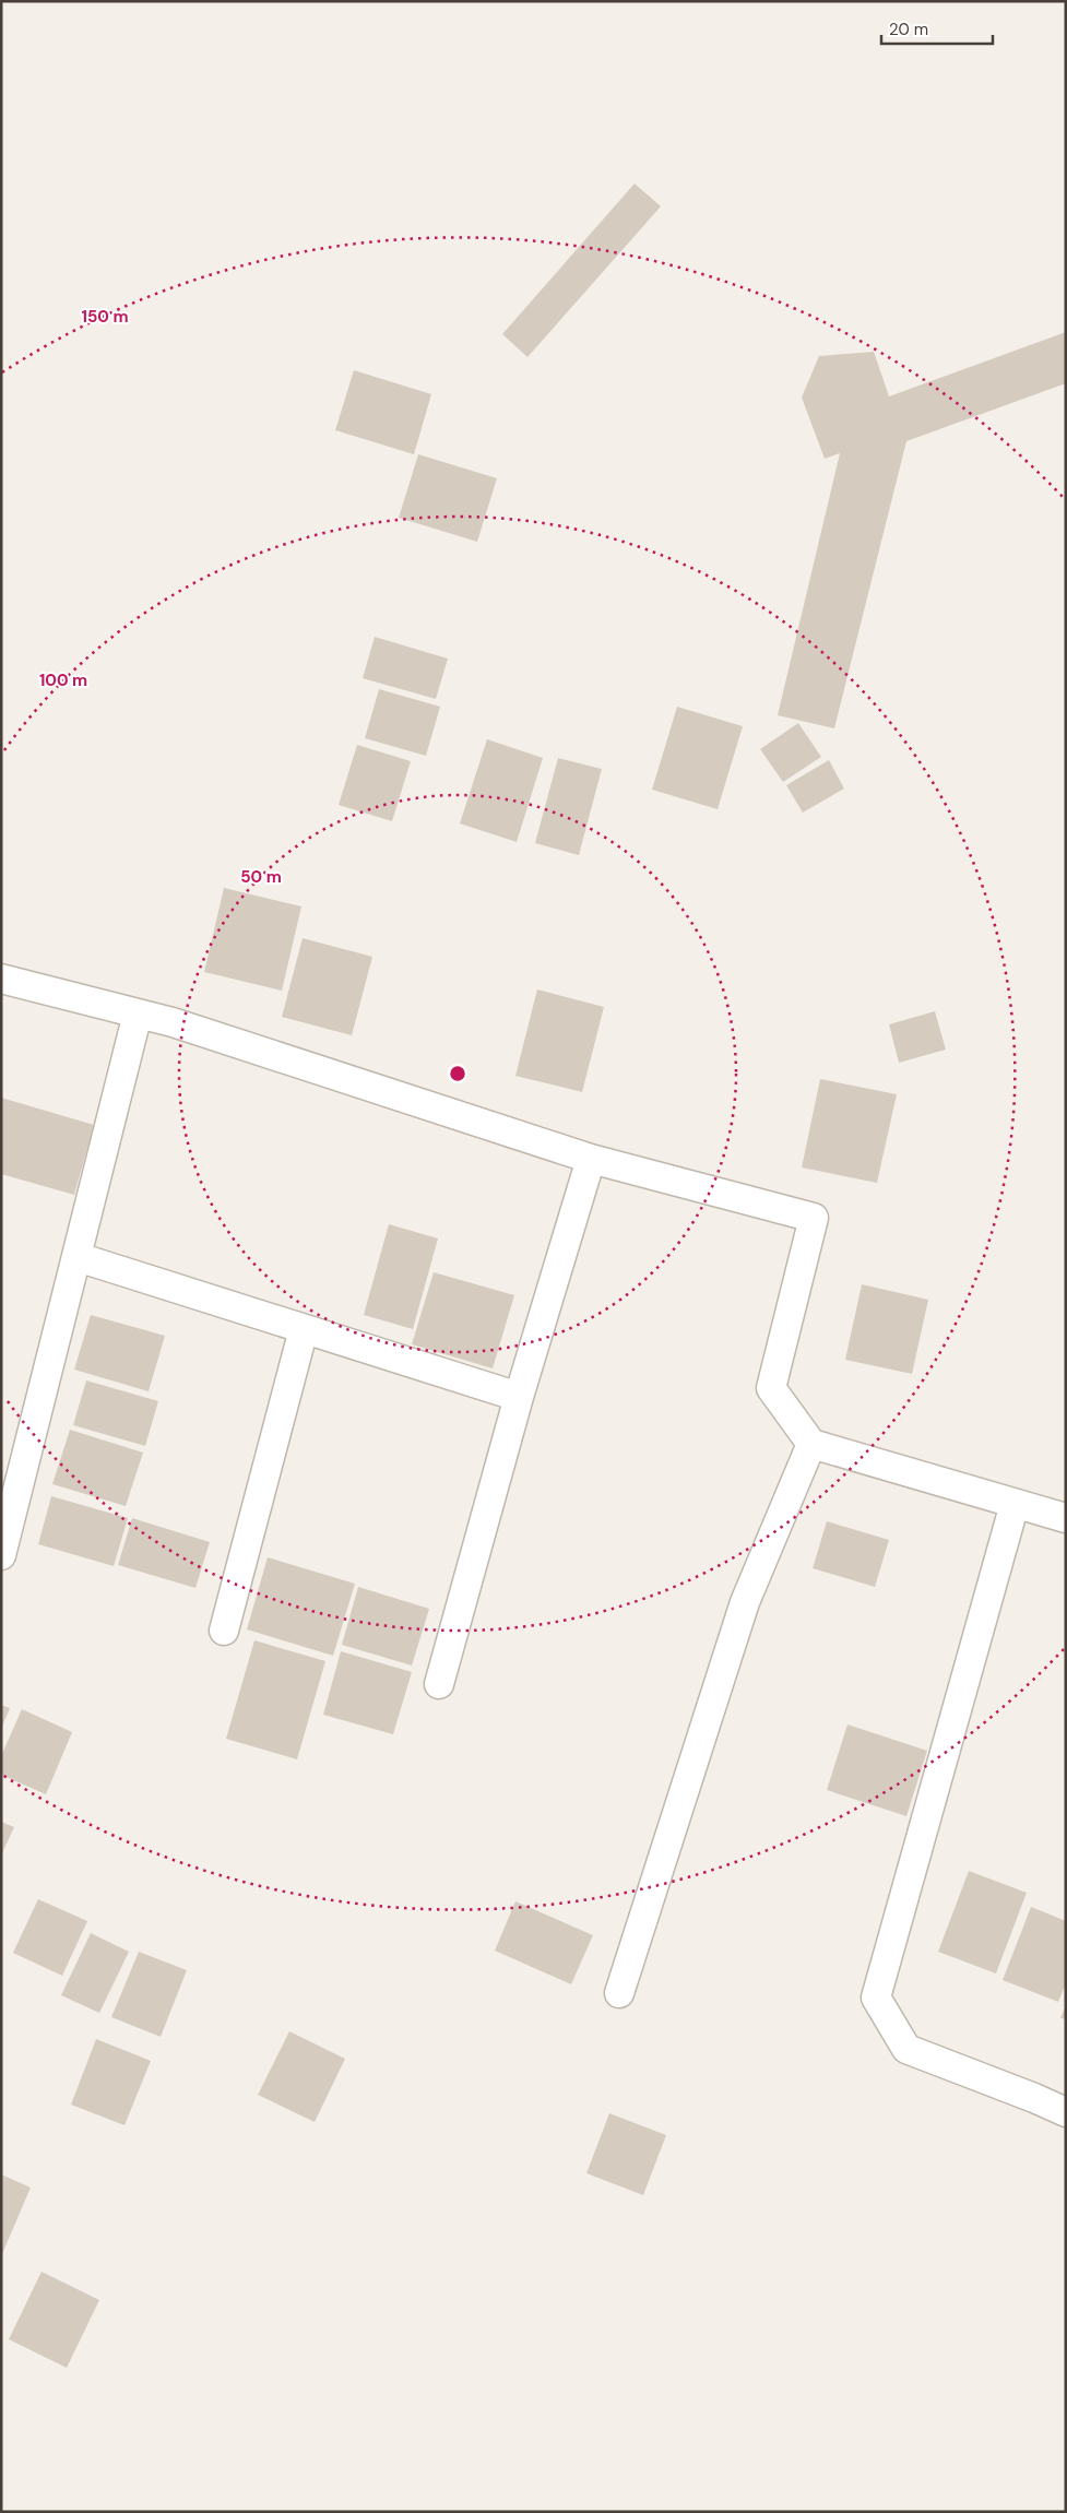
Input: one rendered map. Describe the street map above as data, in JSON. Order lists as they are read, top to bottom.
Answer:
{
  "scale_bar": "20 m",
  "rings": ["150 m", "100 m", "50 m"]
}
